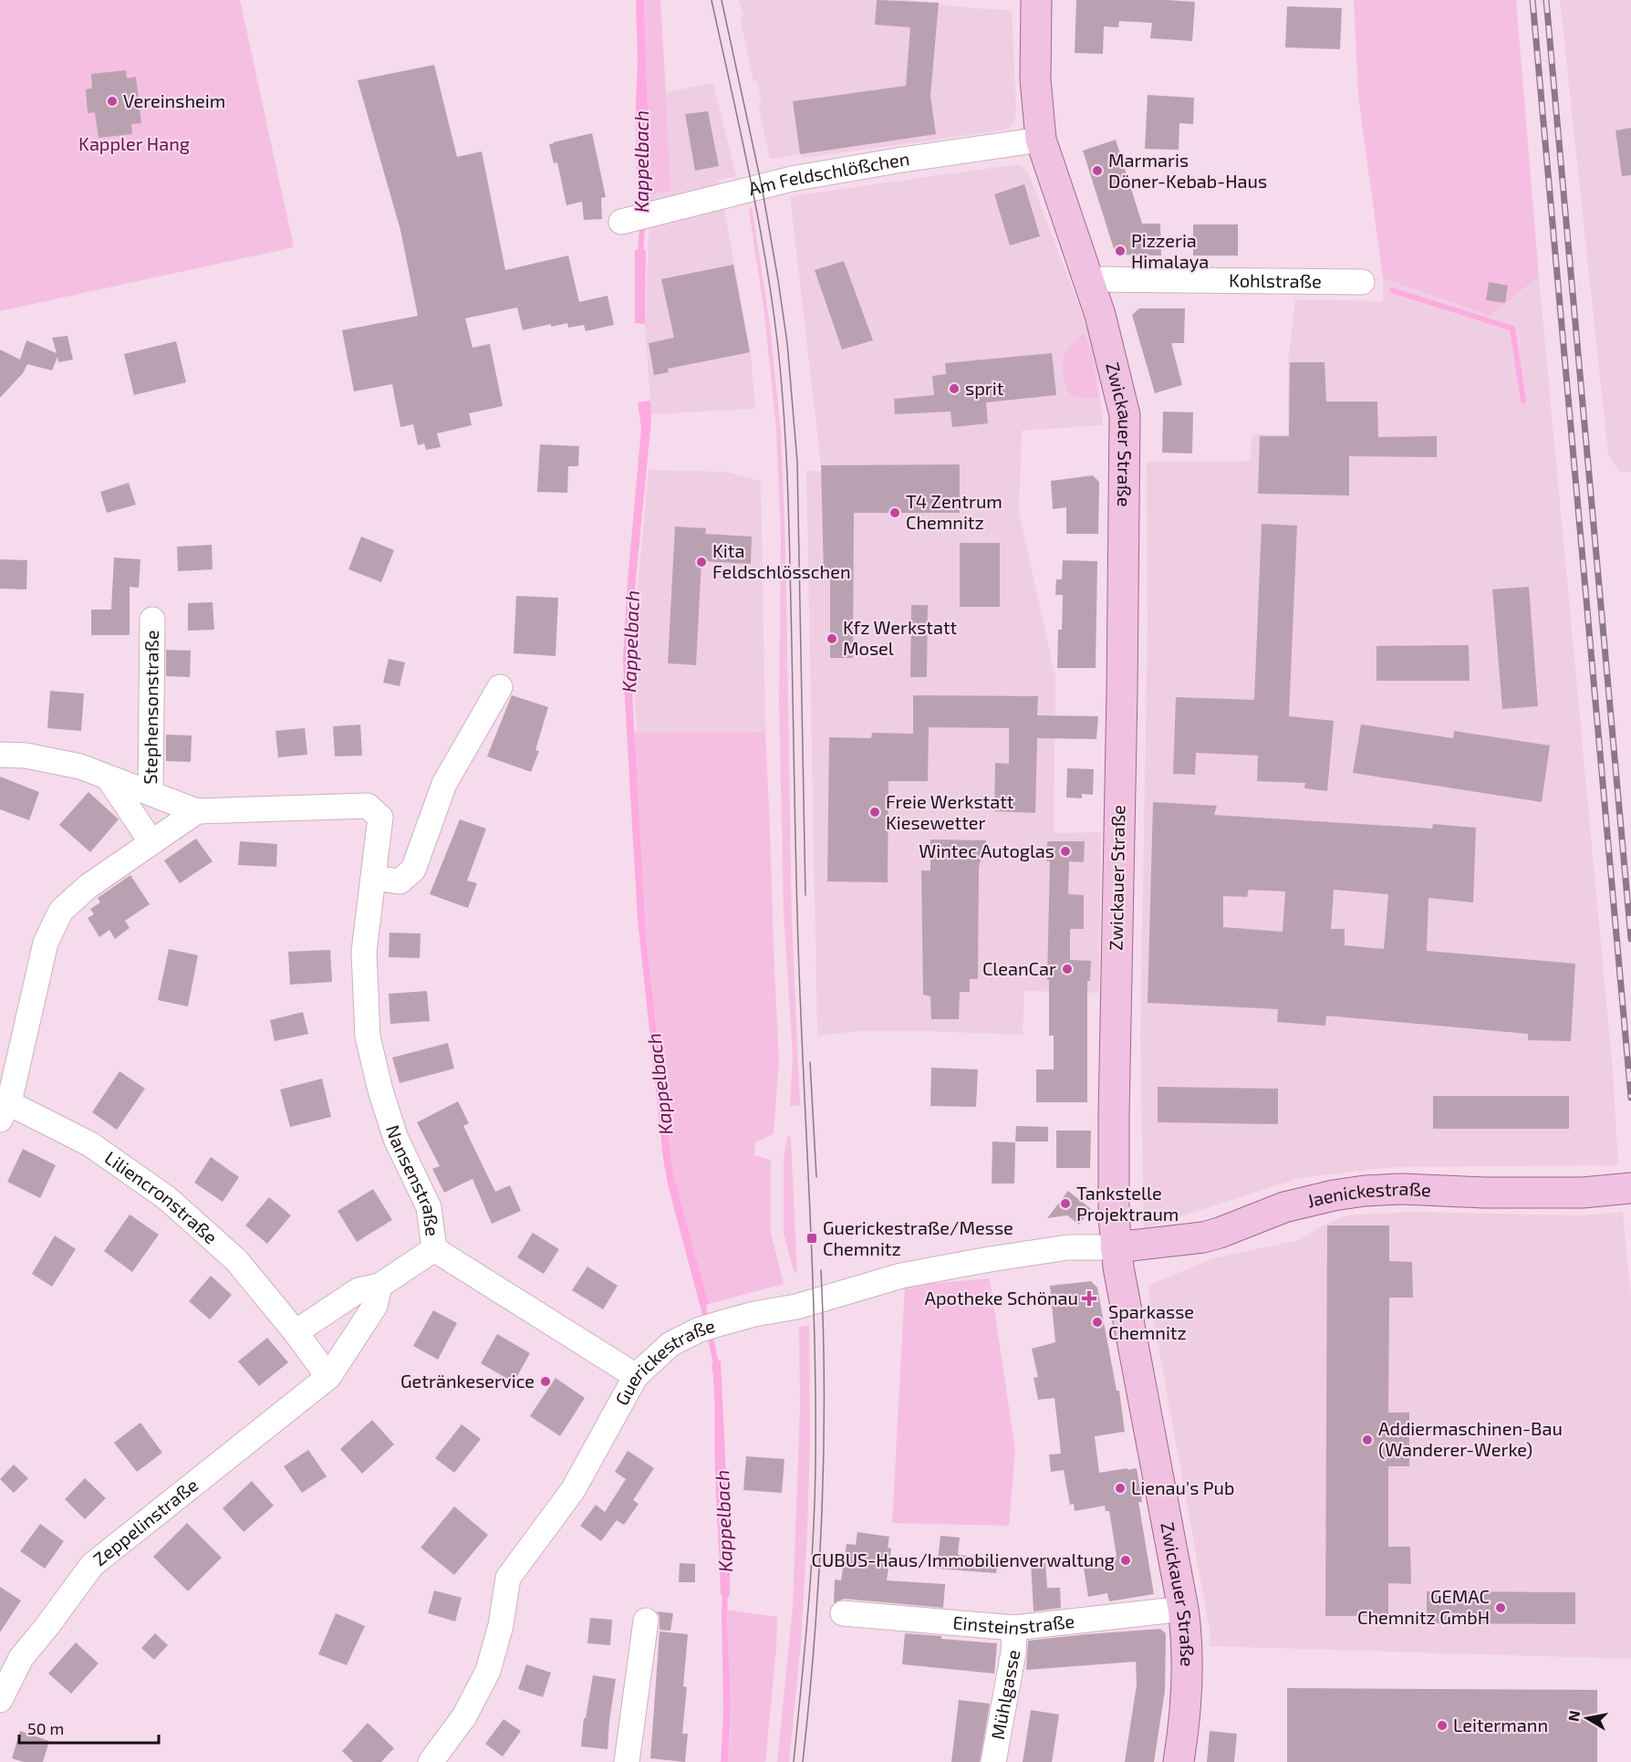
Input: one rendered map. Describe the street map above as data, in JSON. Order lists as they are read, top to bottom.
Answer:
{
  "streets": {
    "main road": ["Zwickauer Straße", "Jaenickestraße"],
    "street": [
      "Am Feldschlößchen",
      "Kohlstraße",
      "Stephensonstraße",
      "Nansenstraße",
      "Liliencronstraße",
      "Guerickestraße",
      "Zeppelinstraße",
      "Einsteinstraße",
      "Mühlgasse"
    ]
  },
  "crossings": [
    ["Am Feldschlößchen", "Zwickauer Straße"],
    ["Kohlstraße", "Zwickauer Straße"],
    ["Zwickauer Straße", "Jaenickestraße"],
    ["Zwickauer Straße", "Guerickestraße"],
    ["Zwickauer Straße", "Einsteinstraße"],
    ["Nansenstraße", "Guerickestraße"],
    ["Jaenickestraße", "Guerickestraße"],
    ["Einsteinstraße", "Mühlgasse"]
  ],
  "water": ["Kappelbach"],
  "parks": ["Kappler Hang"],
  "places": {
    "other": [
      "Vereinsheim",
      "Marmaris Döner-Kebab-Haus",
      "Pizzeria Himalaya",
      "sprit",
      "T4 Zentrum Chemnitz",
      "Kita Feldschlösschen",
      "Kfz Werkstatt Mosel",
      "Freie Werkstatt Kiesewetter",
      "Wintec Autoglas",
      "CleanCar",
      "Tankstelle Projektraum",
      "Sparkasse Chemnitz",
      "Getränkeservice",
      "Addiermaschinen-Bau (Wanderer-Werke)",
      "Lienau's Pub",
      "CUBUS-Haus/Immobilienverwaltung",
      "GEMAC Chemnitz GmbH",
      "Leitermann"
    ],
    "transit": ["Guerickestraße/Messe Chemnitz"],
    "health": ["Apotheke Schönau"]
  },
  "scale_bar": "50 m",
  "north": "left"
}
